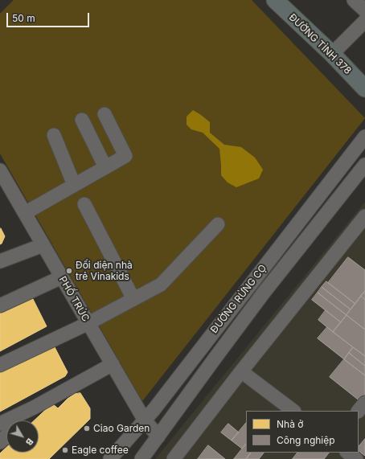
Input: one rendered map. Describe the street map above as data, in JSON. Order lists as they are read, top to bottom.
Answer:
{
  "streets": {
    "main road": ["ĐƯỜNG TỈNH 378"],
    "street": ["PHỐ TRÚC", "ĐƯỜNG RỪNG CỌ"]
  },
  "crossings": [
    ["PHỐ TRÚC", "ĐƯỜNG RỪNG CỌ"]
  ],
  "places": ["Đối diện nhà trẻ Vinakids", "Ciao Garden", "Eagle coffee"],
  "legend": ["Nhà ở", "Công nghiệp"],
  "scale_bar": "50 m",
  "north": "bottom right"
}
